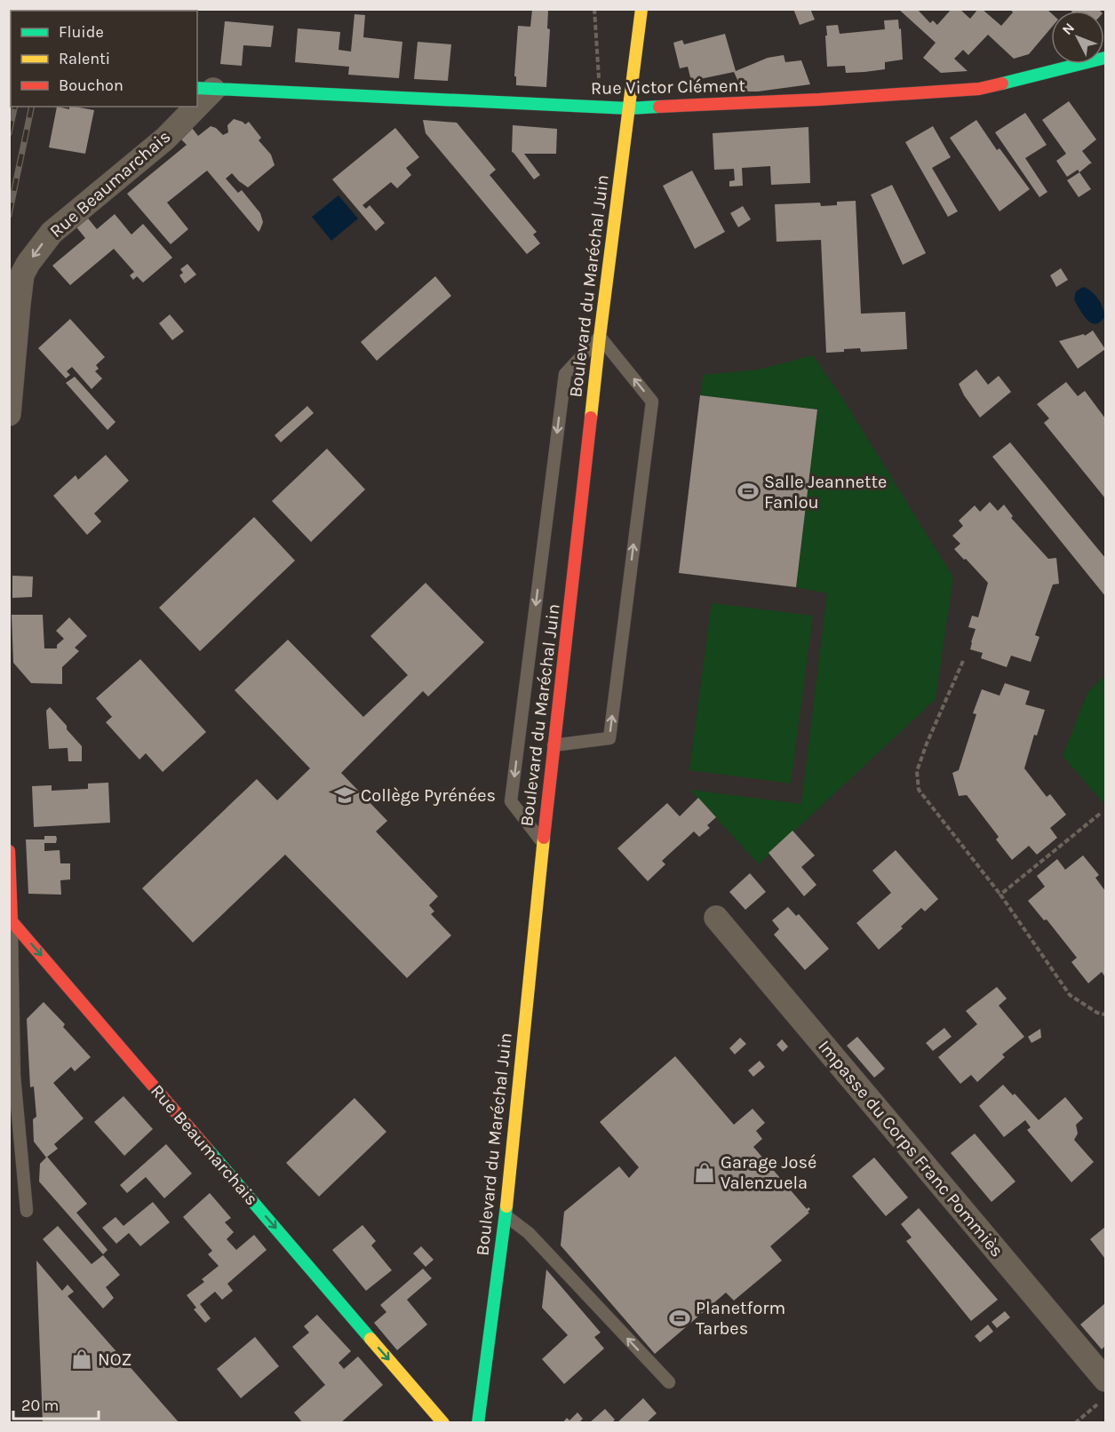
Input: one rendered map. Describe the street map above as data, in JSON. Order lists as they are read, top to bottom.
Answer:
{
  "streets": {
    "street": [
      "Rue Victor Clément",
      "Rue Beaumarchais",
      "Boulevard du Maréchal Juin",
      "Impasse du Corps Franc Pommiès"
    ]
  },
  "crossings": [
    ["Rue Victor Clément", "Boulevard du Maréchal Juin"]
  ],
  "one_way": ["Rue Beaumarchais"],
  "places": {
    "sports": ["Salle Jeannette Fanlou", "Planetform Tarbes"],
    "school or university": ["Collège Pyrénées"],
    "shop": ["Garage José Valenzuela", "NOZ"]
  },
  "legend": ["Fluide", "Ralenti", "Bouchon"],
  "scale_bar": "20 m",
  "north": "top left"
}
